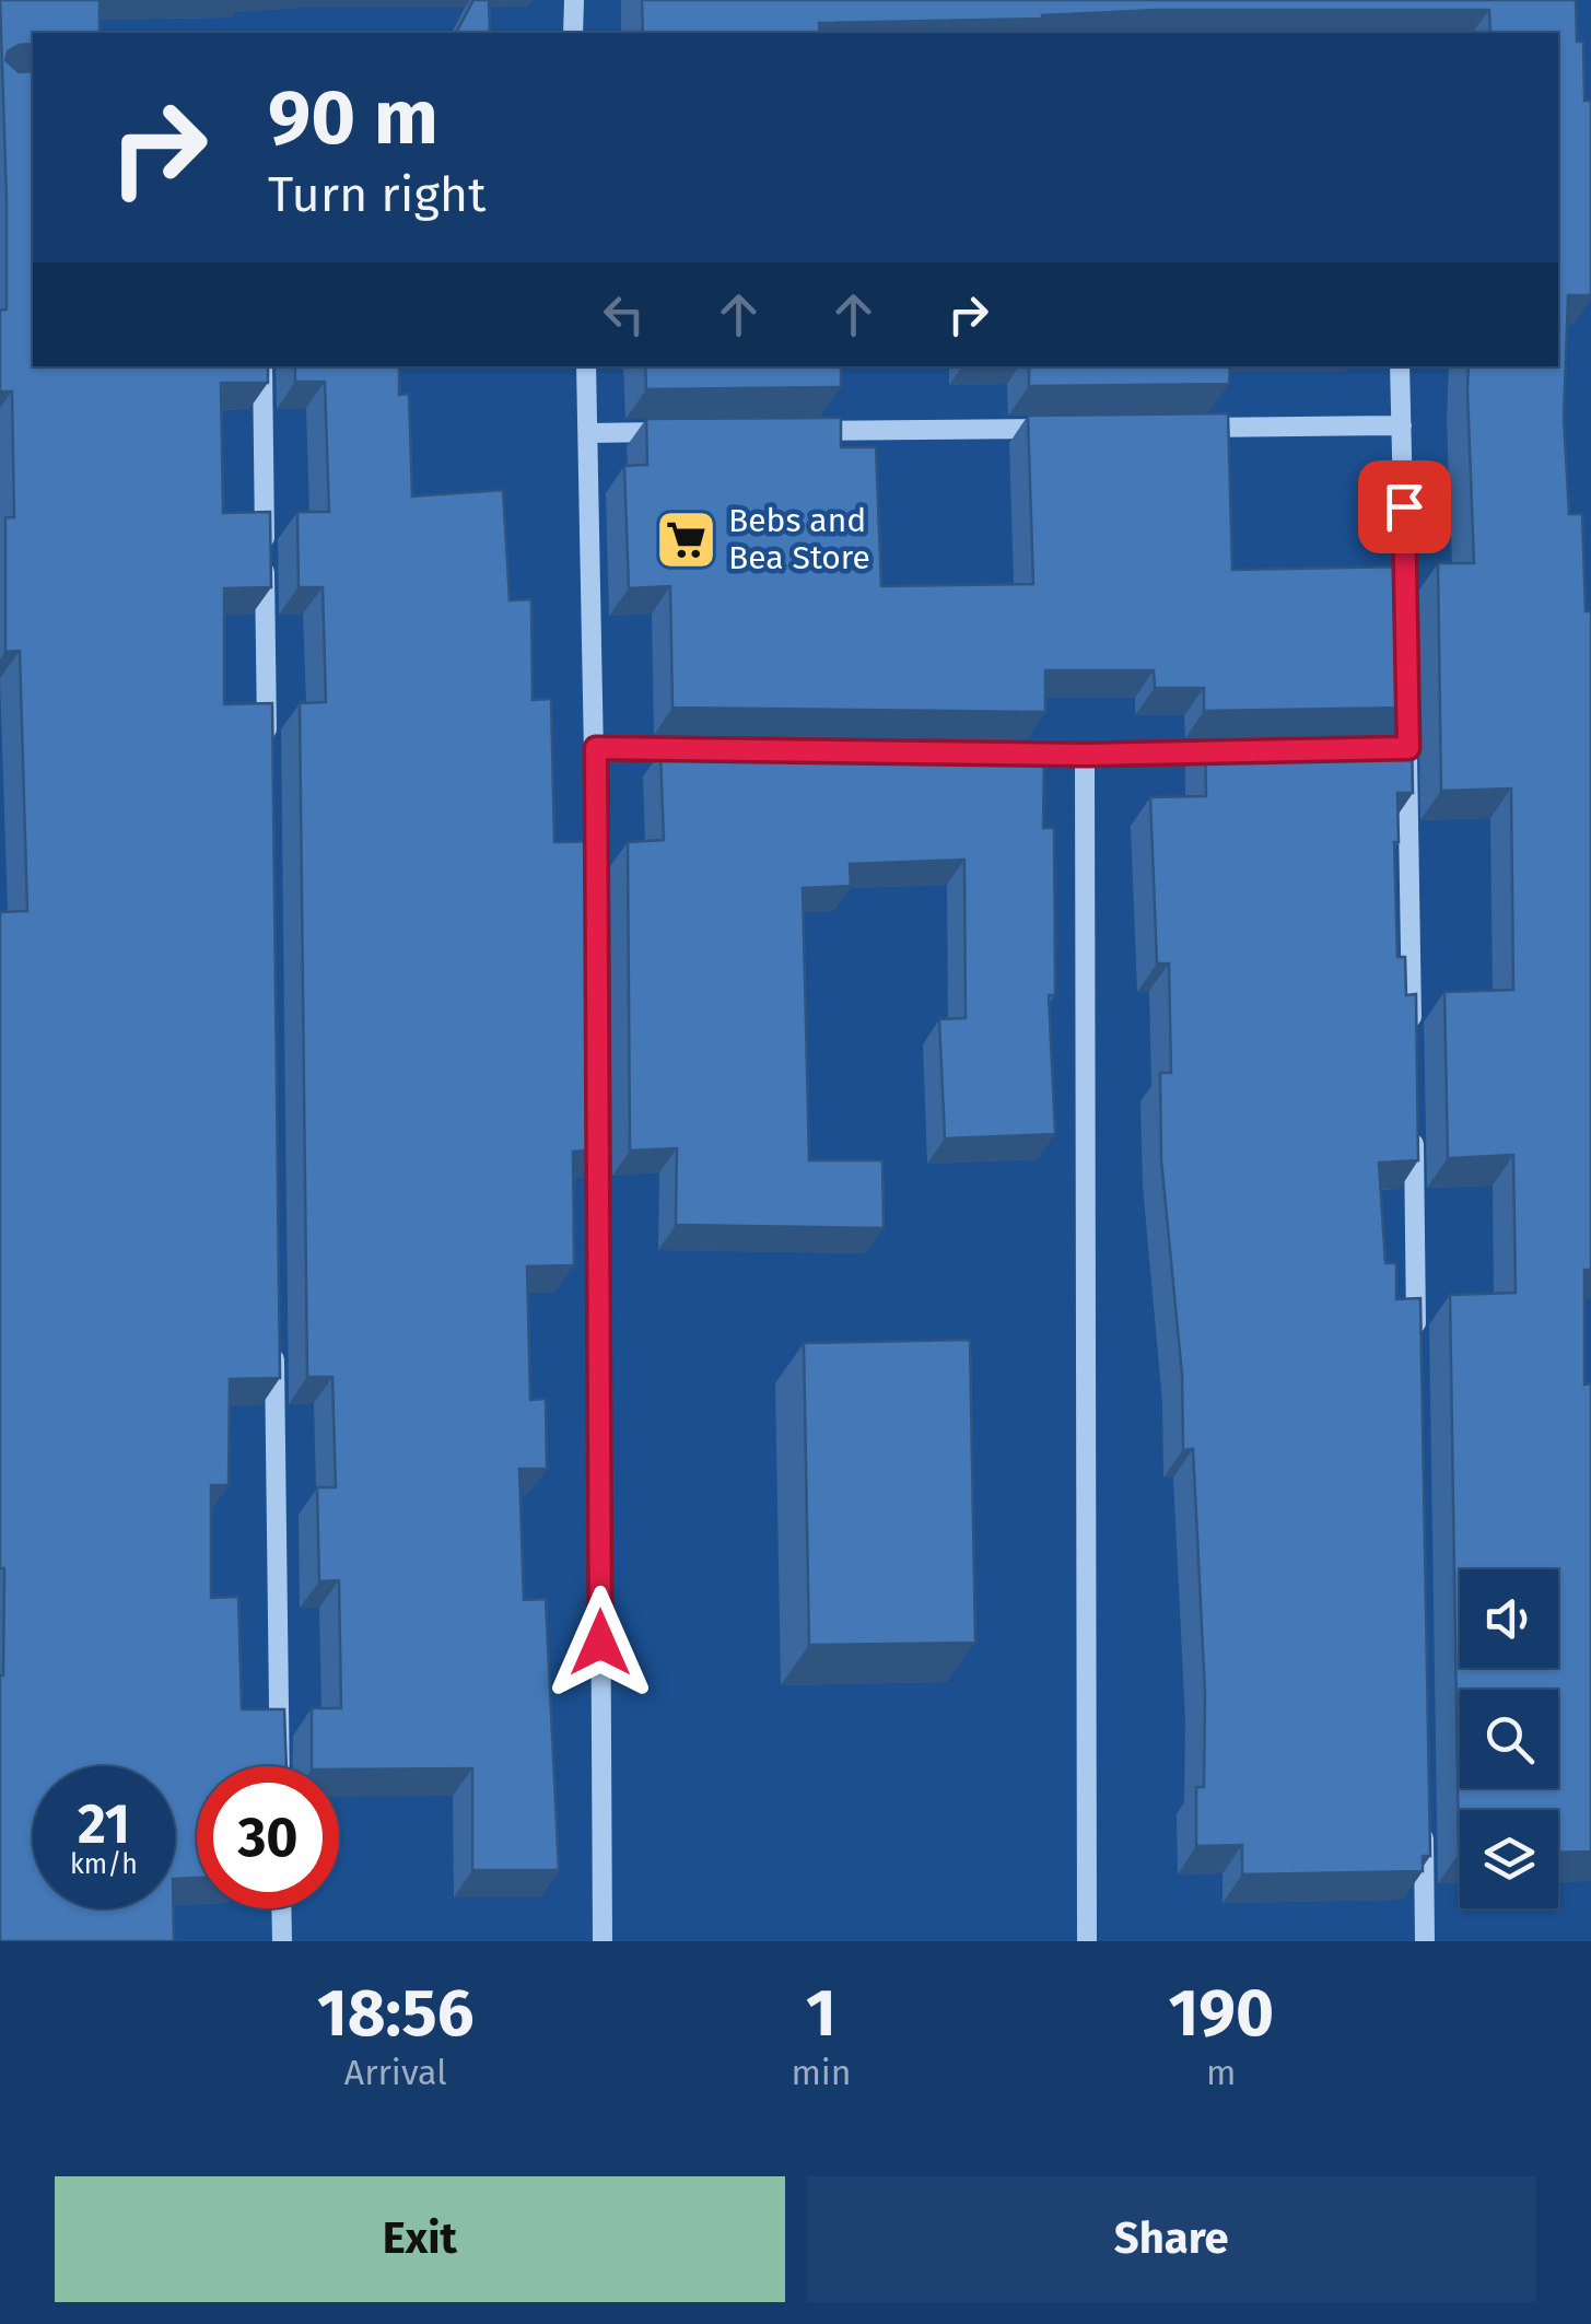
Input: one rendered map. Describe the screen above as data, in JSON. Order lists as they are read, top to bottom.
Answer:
{
  "places": {
    "supermarket": ["Bebs and Bea Store"]
  },
  "page": {
    "turn": ["90 m", "Turn right"],
    "speed": "21 km/h",
    "limit": "30",
    "eta": [
      "18:56",
      "Arrival",
      "1",
      "min",
      "190",
      "m"
    ],
    "buttons": ["Exit", "Share"]
  }
}
